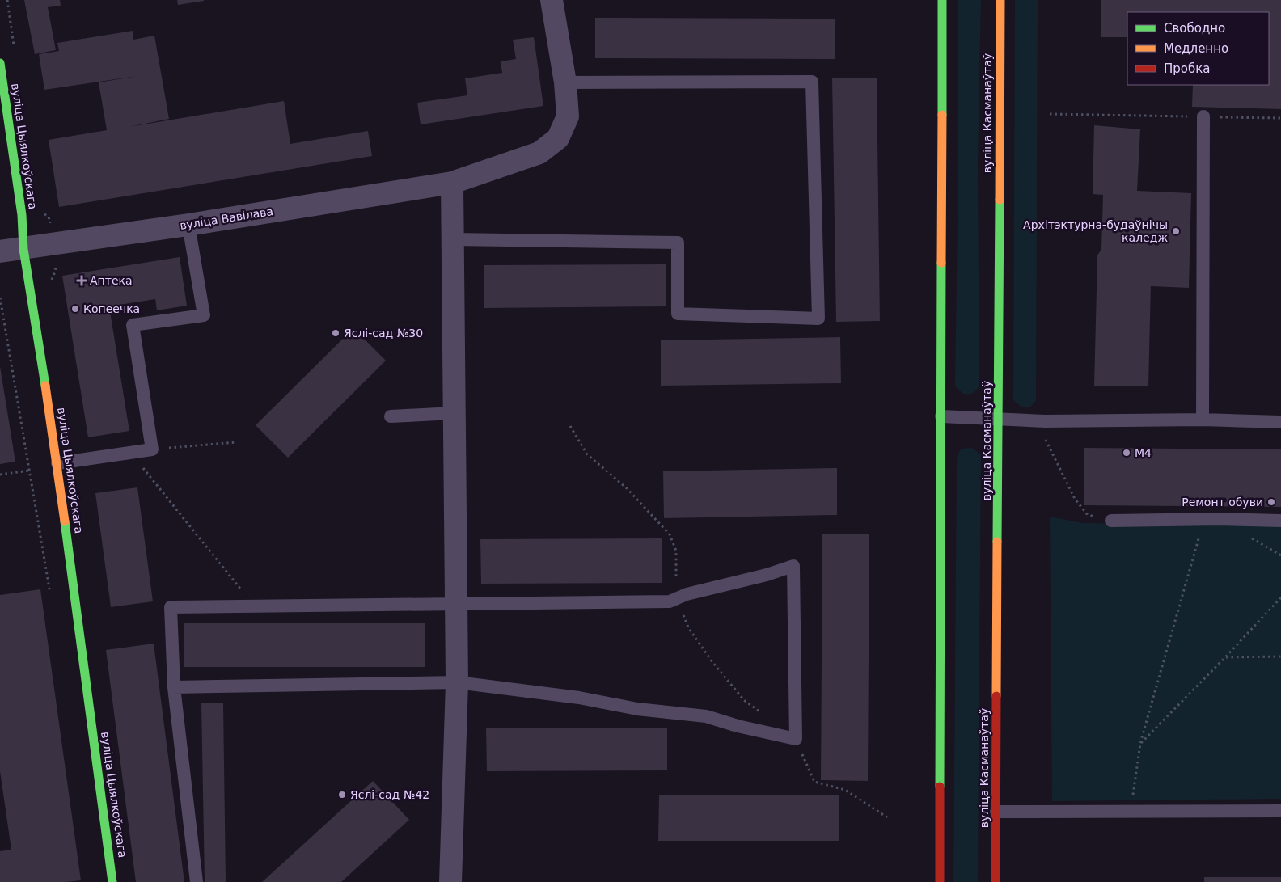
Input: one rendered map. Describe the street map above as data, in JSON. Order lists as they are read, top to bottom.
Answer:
{
  "streets": {
    "main road": ["вуліца Касманаўтаў", "вуліца Цыялкоўскага"],
    "street": ["вуліца Вавілава"]
  },
  "crossings": [
    ["вуліца Цыялкоўскага", "вуліца Вавілава"]
  ],
  "places": {
    "other": [
      "Архітэктурна-будаўнічы каледж",
      "Копеечка",
      "Яслі-сад №30",
      "M4",
      "Ремонт обуви",
      "Яслі-сад №42"
    ],
    "health": ["Аптека"]
  },
  "legend": ["Свободно", "Медленно", "Пробка"]
}
